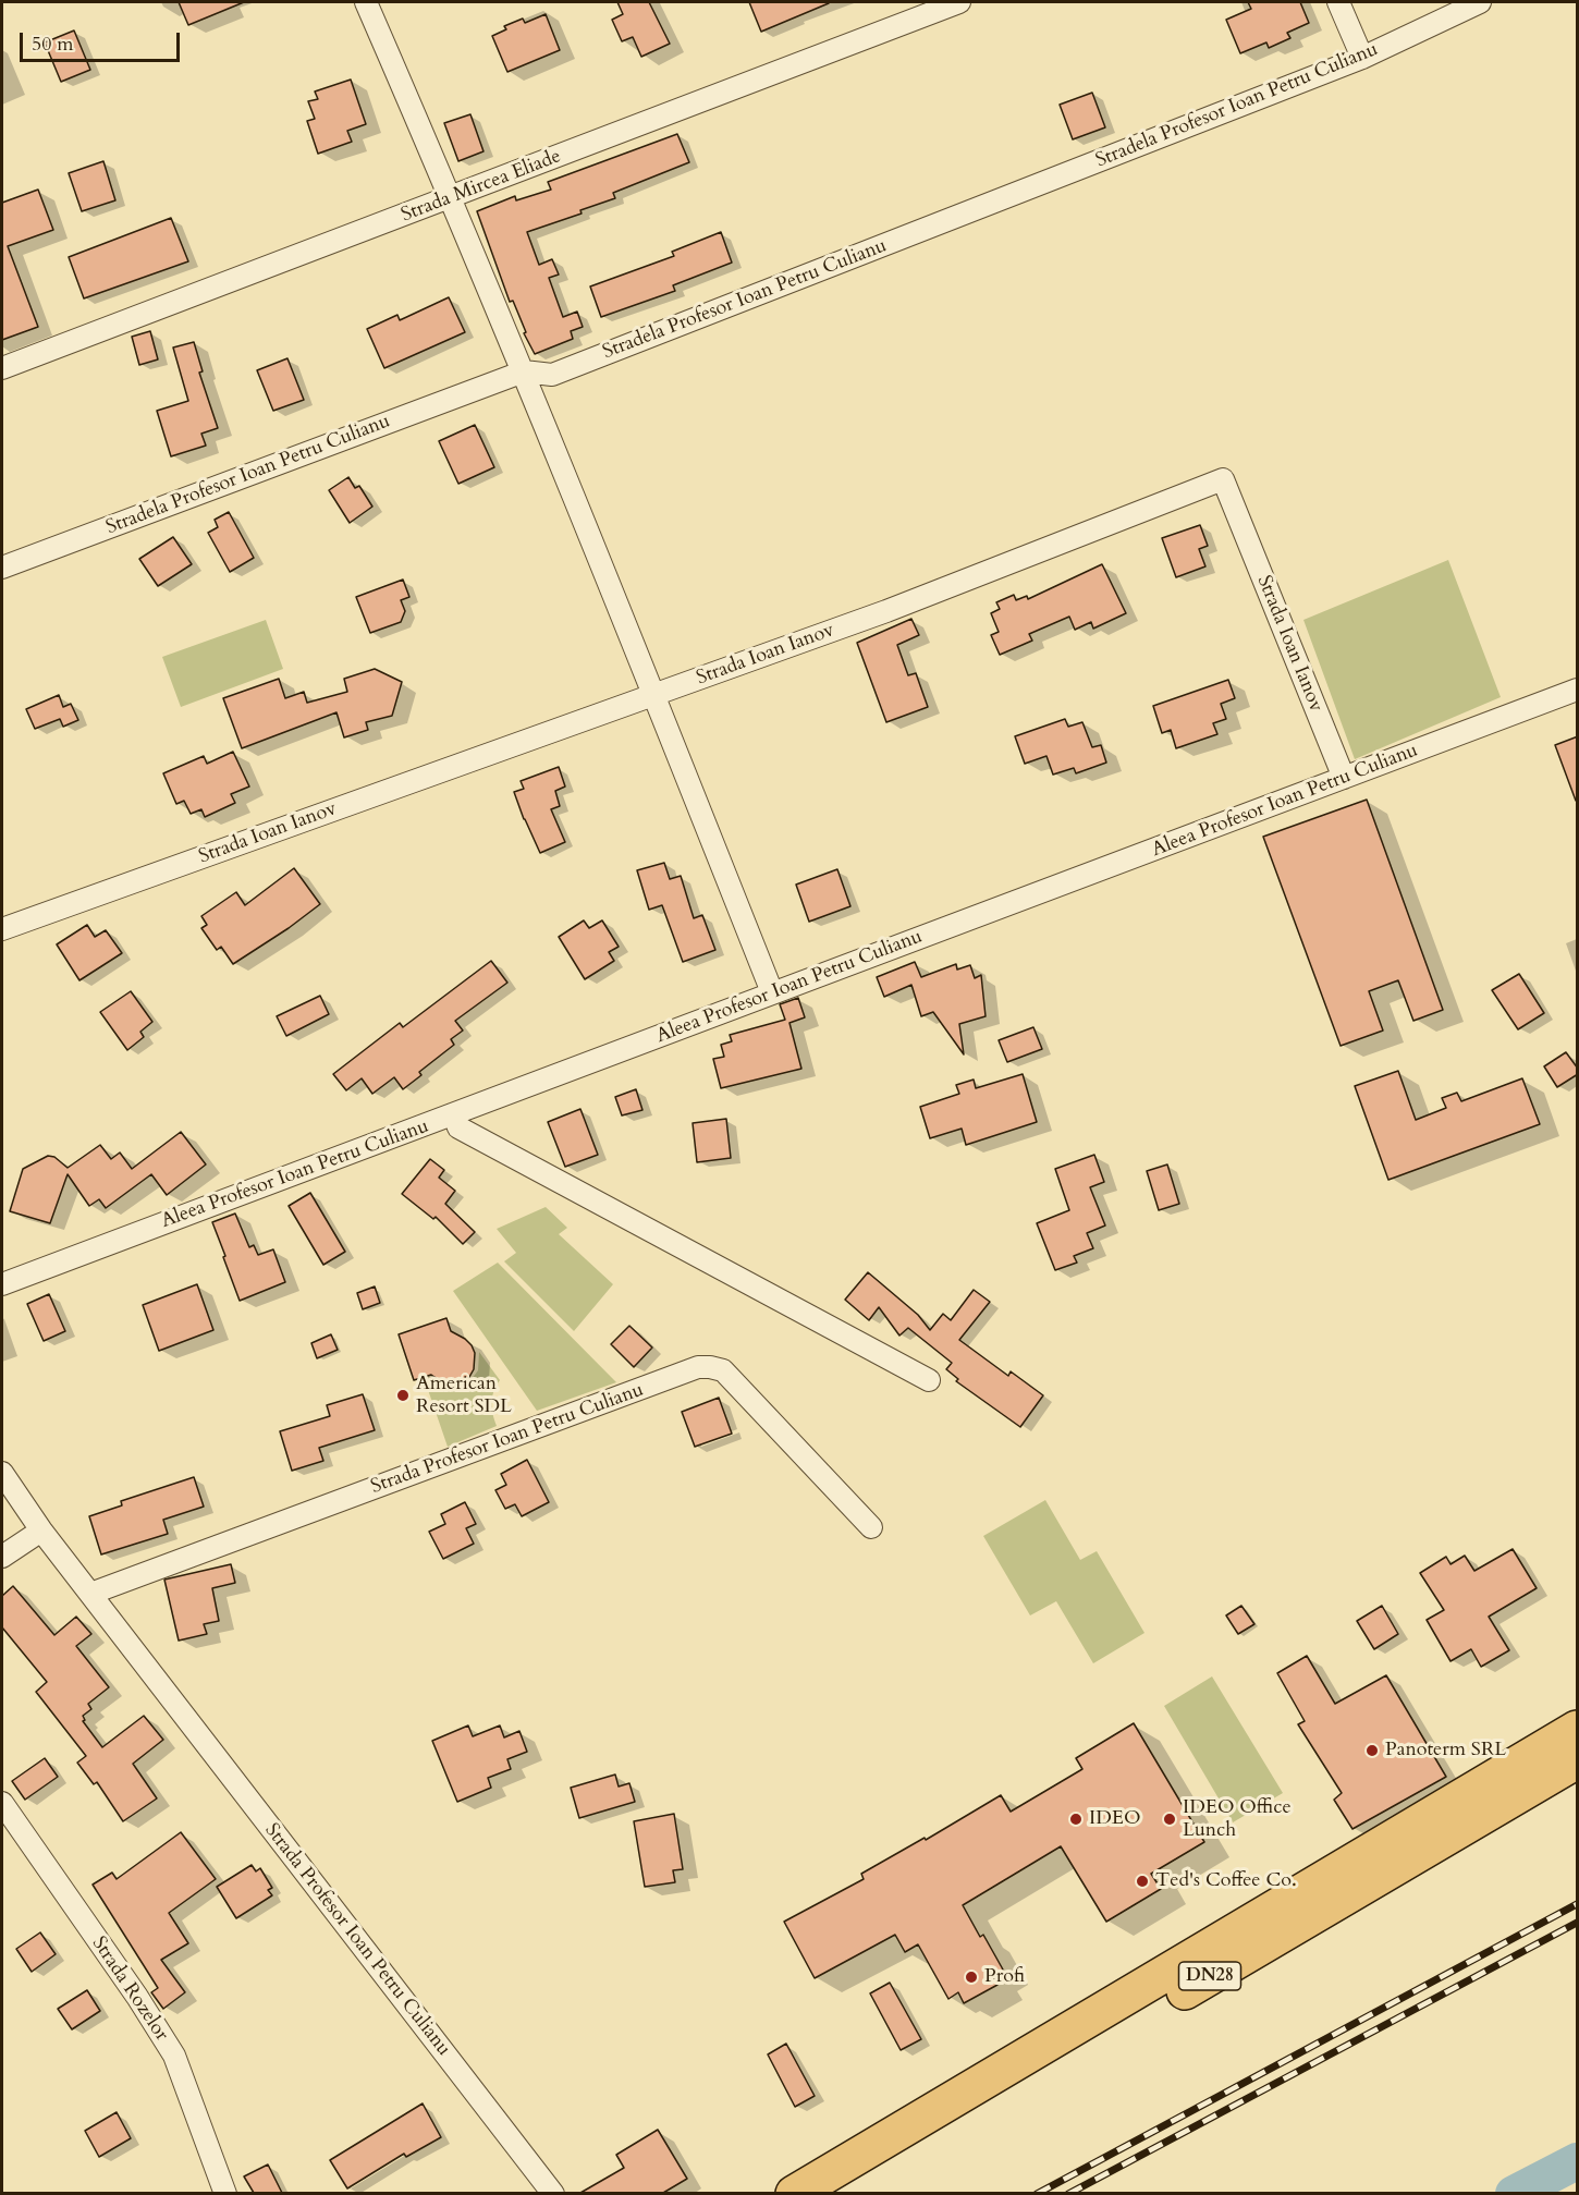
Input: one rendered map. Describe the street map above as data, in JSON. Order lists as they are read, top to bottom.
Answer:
{
  "streets": {
    "highway": ["DN28"],
    "street": [
      "Stradela Profesor Ioan Petru Culianu",
      "Strada Mircea Eliade",
      "Strada Ioan Ianov",
      "Aleea Profesor Ioan Petru Culianu",
      "Strada Profesor Ioan Petru Culianu",
      "Strada Rozelor"
    ]
  },
  "crossings": [
    ["Strada Ioan Ianov", "Aleea Profesor Ioan Petru Culianu"]
  ],
  "places": [
    "American Resort SDL",
    "Panoterm SRL",
    "IDEO",
    "IDEO Office Lunch",
    "Ted's Coffee Co.",
    "Profi"
  ],
  "scale_bar": "50 m"
}
